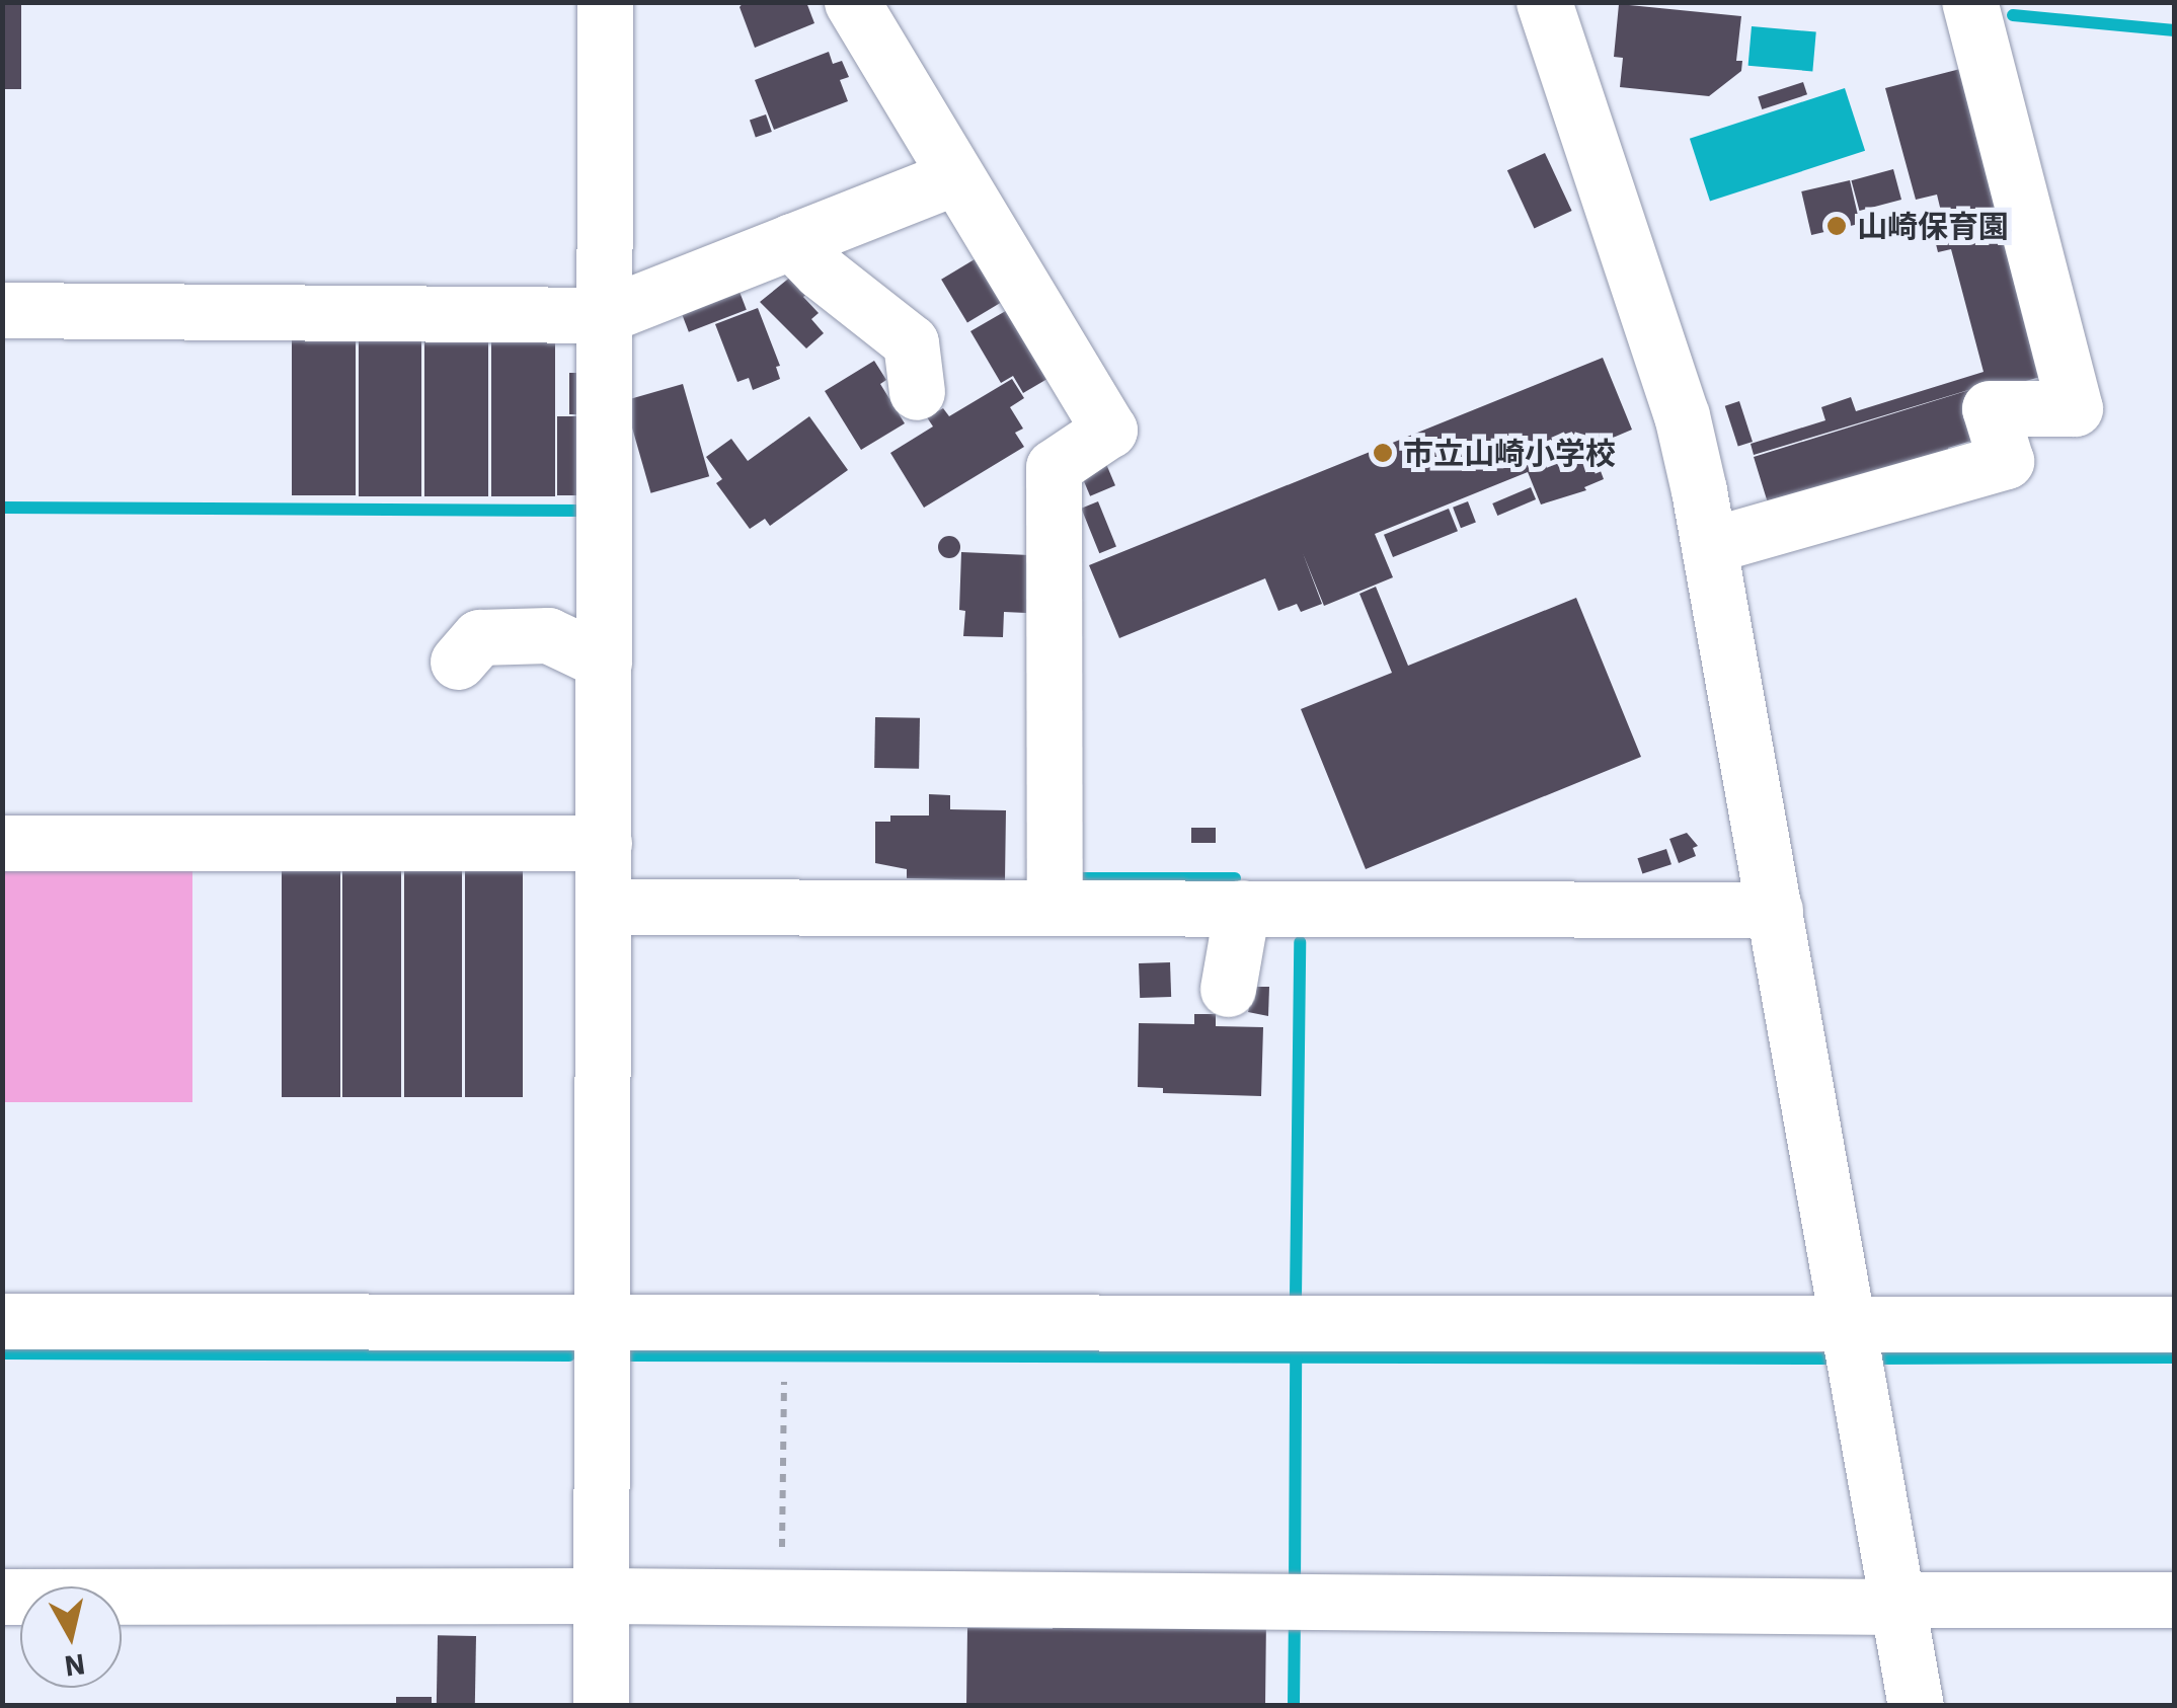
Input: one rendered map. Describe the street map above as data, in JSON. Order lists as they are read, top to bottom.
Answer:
{
  "places": ["山崎保育園", "市立山崎小学校"],
  "north": "bottom"
}
